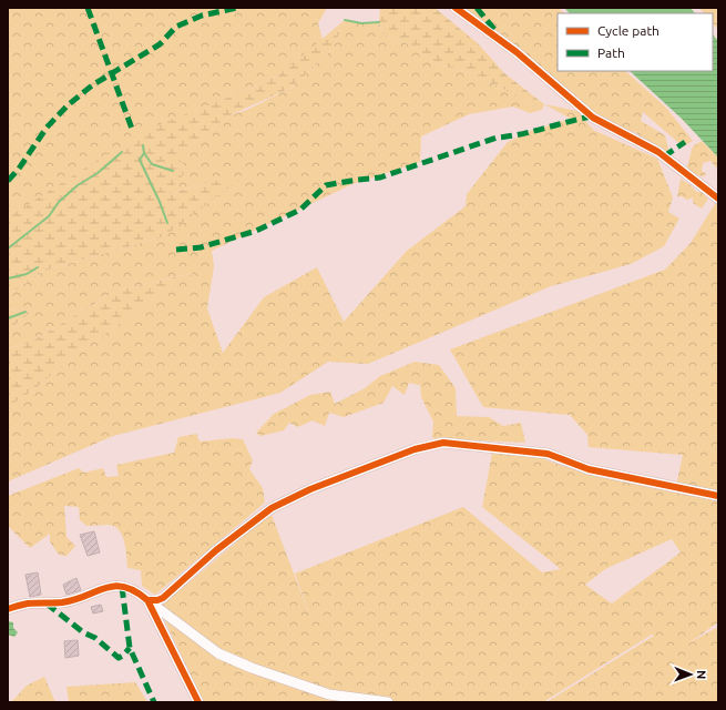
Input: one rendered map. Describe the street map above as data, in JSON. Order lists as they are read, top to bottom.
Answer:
{
  "legend": ["Cycle path", "Path"],
  "north": "right"
}
